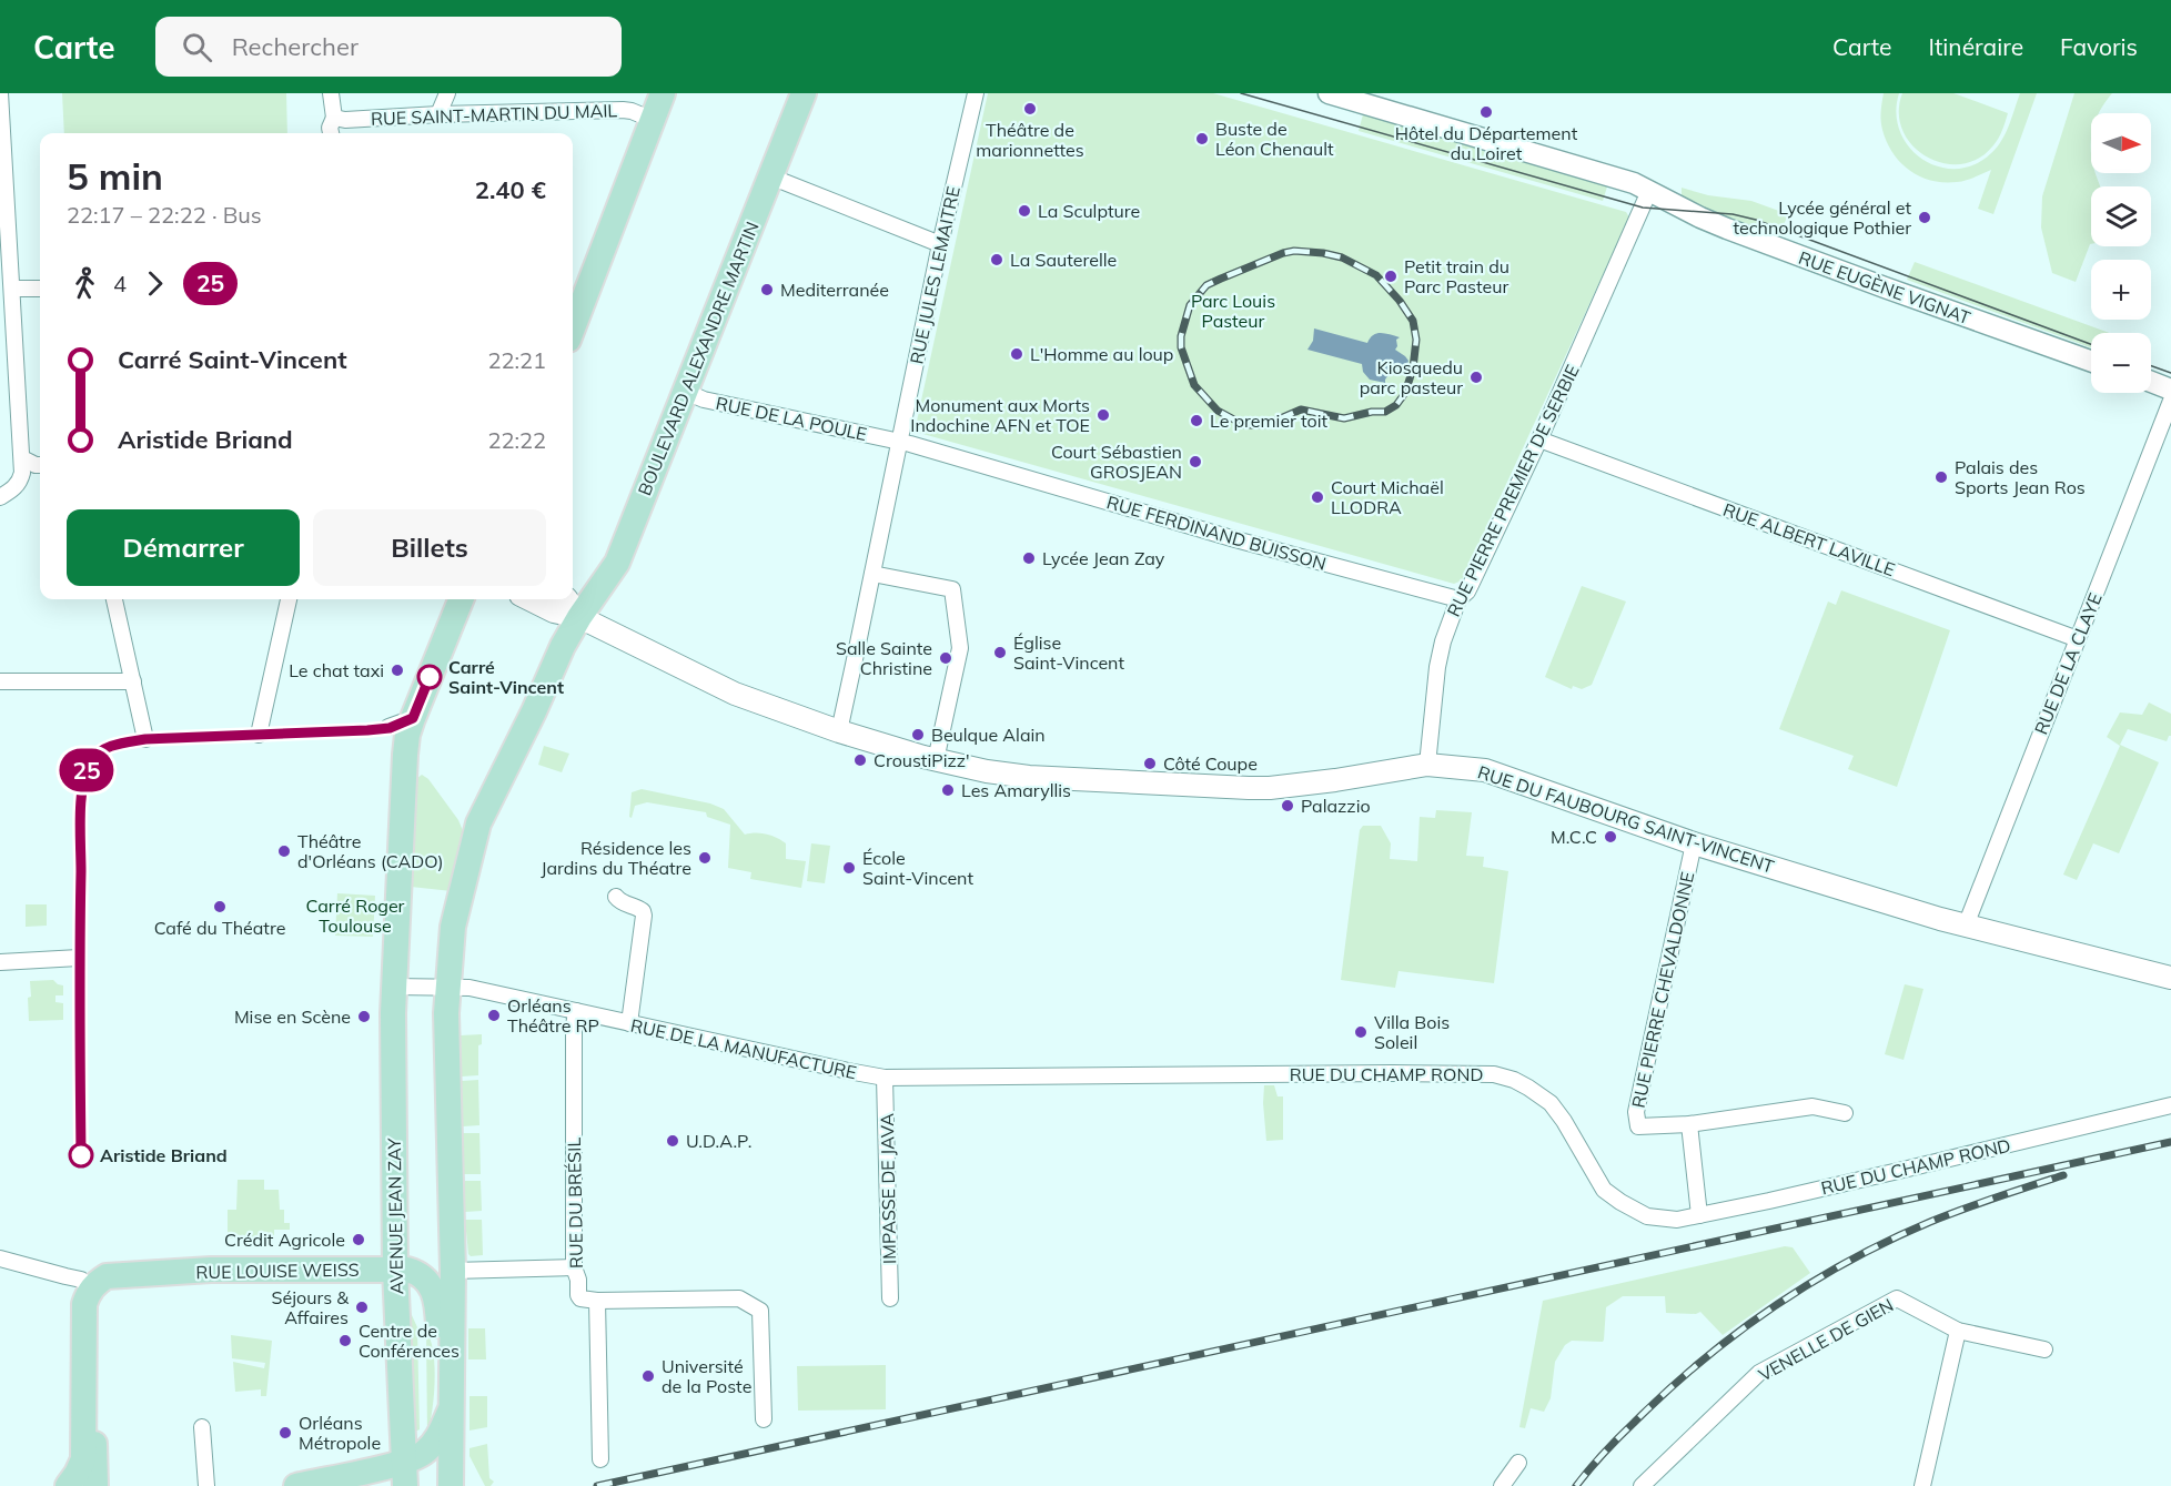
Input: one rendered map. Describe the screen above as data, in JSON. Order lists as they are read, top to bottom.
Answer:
{
  "streets": {
    "main road": [
      "BOULEVARD ALEXANDRE MARTIN",
      "RUE DU FAUBOURG SAINT-VINCENT",
      "AVENUE JEAN ZAY",
      "RUE LOUISE WEISS"
    ],
    "street": [
      "RUE SAINT-MARTIN DU MAIL",
      "RUE JULES LEMAITRE",
      "RUE EUGÈNE VIGNAT",
      "RUE DE LA POULE",
      "RUE PIERRE PREMIER DE SERBIE",
      "RUE FERDINAND BUISSON",
      "RUE ALBERT LAVILLE",
      "RUE DE LA CLAYE",
      "RUE PIERRE CHEVALDONNE",
      "RUE DE LA MANUFACTURE",
      "RUE DU CHAMP ROND",
      "IMPASSE DE JAVA",
      "RUE DU BRÉSIL",
      "VENELLE DE GIEN"
    ]
  },
  "crossings": [
    ["RUE JULES LEMAITRE", "RUE DE LA POULE"],
    ["RUE JULES LEMAITRE", "RUE FERDINAND BUISSON"],
    ["RUE JULES LEMAITRE", "RUE DU FAUBOURG SAINT-VINCENT"],
    ["RUE EUGÈNE VIGNAT", "RUE PIERRE PREMIER DE SERBIE"],
    ["BOULEVARD ALEXANDRE MARTIN", "RUE DE LA POULE"],
    ["BOULEVARD ALEXANDRE MARTIN", "RUE DU FAUBOURG SAINT-VINCENT"],
    ["BOULEVARD ALEXANDRE MARTIN", "RUE DE LA MANUFACTURE"],
    ["RUE DE LA POULE", "RUE FERDINAND BUISSON"],
    ["RUE PIERRE PREMIER DE SERBIE", "RUE FERDINAND BUISSON"],
    ["RUE PIERRE PREMIER DE SERBIE", "RUE ALBERT LAVILLE"],
    ["RUE PIERRE PREMIER DE SERBIE", "RUE DU FAUBOURG SAINT-VINCENT"],
    ["RUE ALBERT LAVILLE", "RUE DE LA CLAYE"],
    ["RUE DE LA CLAYE", "RUE DU FAUBOURG SAINT-VINCENT"],
    ["RUE DU FAUBOURG SAINT-VINCENT", "RUE PIERRE CHEVALDONNE"],
    ["RUE DE LA MANUFACTURE", "RUE DU CHAMP ROND"],
    ["RUE DE LA MANUFACTURE", "IMPASSE DE JAVA"],
    ["RUE DE LA MANUFACTURE", "RUE DU BRÉSIL"],
    ["RUE DE LA MANUFACTURE", "AVENUE JEAN ZAY"],
    ["RUE DU CHAMP ROND", "IMPASSE DE JAVA"],
    ["AVENUE JEAN ZAY", "RUE LOUISE WEISS"]
  ],
  "parks": ["Parc Louis Pasteur", "Carré Roger Toulouse"],
  "places": [
    "Théâtre de marionnettes",
    "Hôtel du Département du Loiret",
    "Buste de Léon Chenault",
    "La Sculpture",
    "Lycée général et technologique Pothier",
    "La Sauterelle",
    "Petit train du Parc Pasteur",
    "Mediterranée",
    "L'Homme au loup",
    "Kiosquedu parc pasteur",
    "Monument aux Morts Indochine AFN et TOE",
    "Le premier toit",
    "Court Sébastien GROSJEAN",
    "Palais des Sports Jean Ros",
    "Court Michaël LLODRA",
    "Lycée Jean Zay",
    "Église Saint-Vincent",
    "Salle Sainte Christine",
    "Le chat taxi",
    "Carré Saint-Vincent",
    "Beulque Alain",
    "CroustiPizz'",
    "Côté Coupe",
    "Les Amaryllis",
    "Palazzio",
    "M.C.C",
    "Théâtre d'Orléans (CADO)",
    "Résidence les Jardins du Théatre",
    "École Saint-Vincent",
    "Café du Théatre",
    "Orléans Théâtre RP",
    "Mise en Scène",
    "Villa Bois Soleil",
    "U.D.A.P.",
    "Aristide Briand",
    "Crédit Agricole",
    "Séjours & Affaires",
    "Centre de Conférences",
    "Université de la Poste",
    "Orléans Métropole"
  ],
  "lines": ["bus line 25"],
  "north": "right",
  "page": {
    "header": "Carte",
    "search": "Rechercher",
    "nav": ["Carte", "Itinéraire", "Favoris"],
    "on_map": "25",
    "map_buttons": ["+", "−"],
    "heading": ["5 min", "22:17 – 22:22 · Bus", "2.40 €"],
    "legs": ["4", "25"],
    "list": [
      {
        "name": "Carré Saint-Vincent",
        "value": "22:21"
      },
      {
        "name": "Aristide Briand",
        "value": "22:22"
      }
    ],
    "buttons": ["Démarrer", "Billets"]
  }
}
